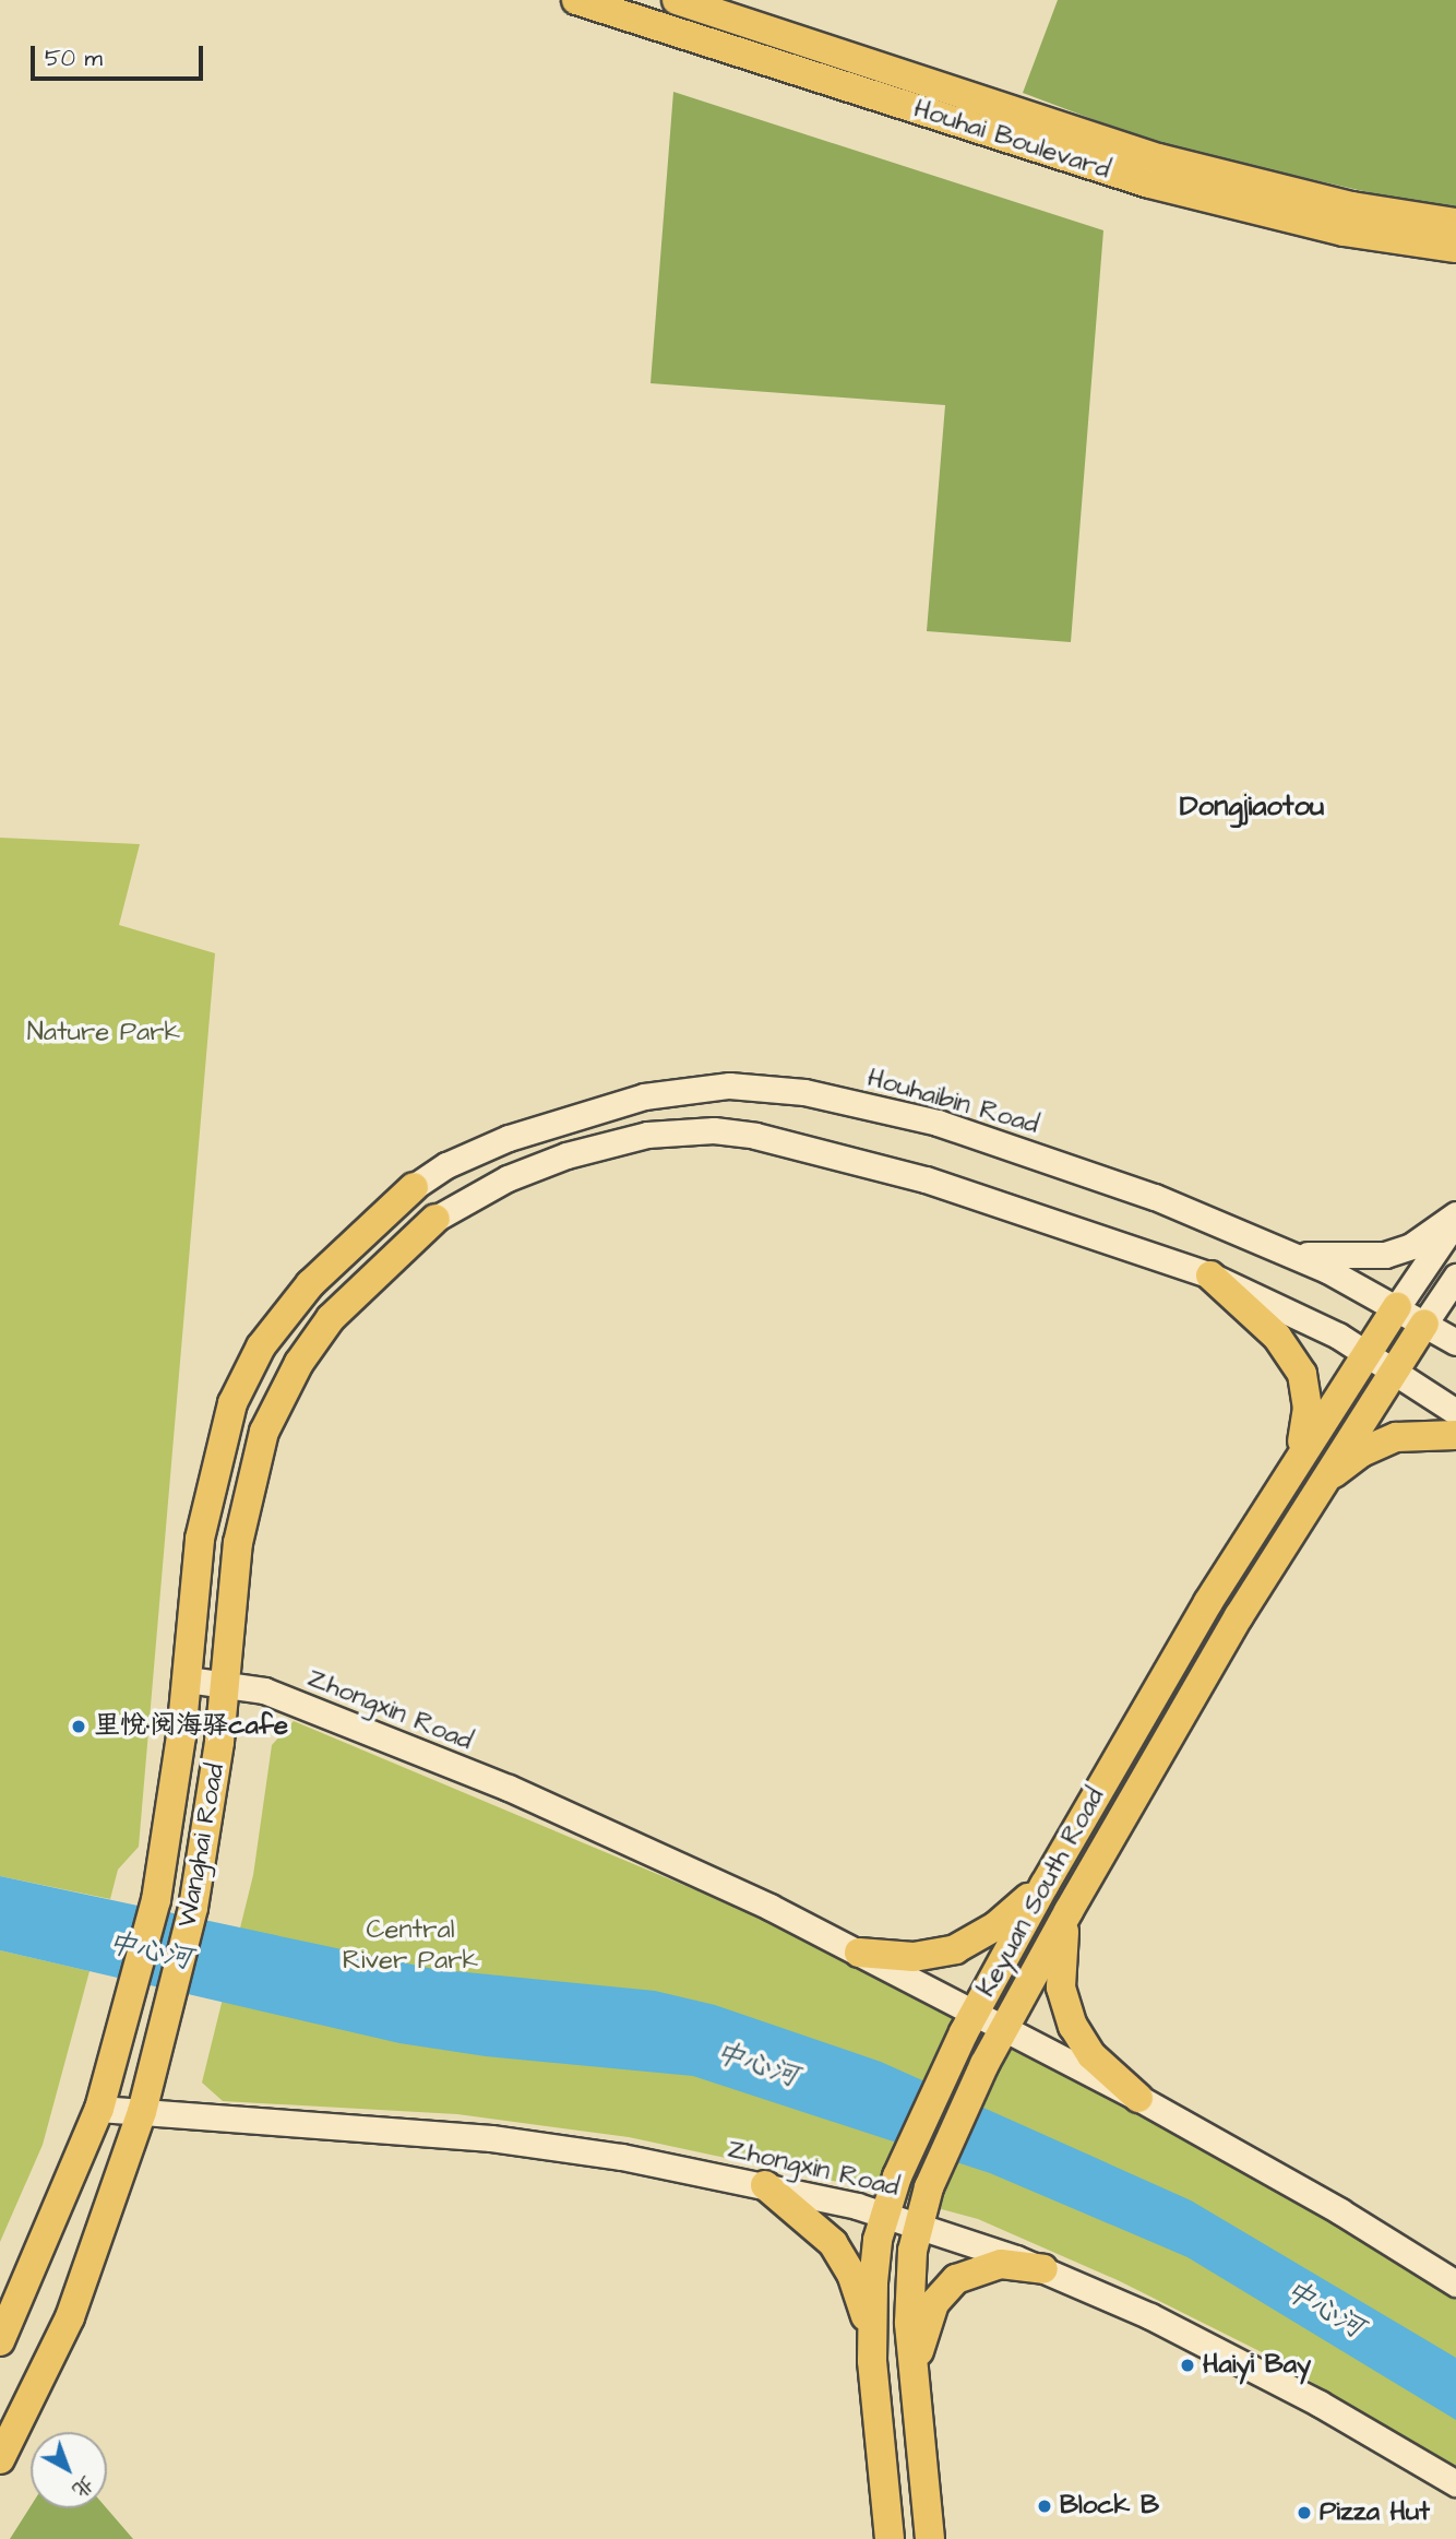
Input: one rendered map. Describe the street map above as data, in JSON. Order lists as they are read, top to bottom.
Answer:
{
  "streets": {
    "main road": [
      "Houhai Boulevard",
      "Houhaibin Road",
      "Zhongxin Road",
      "Wanghai Road",
      "Keyuan South Road"
    ]
  },
  "crossings": [
    ["Houhaibin Road", "Wanghai Road"],
    ["Houhaibin Road", "Keyuan South Road"],
    ["Zhongxin Road", "Wanghai Road"],
    ["Zhongxin Road", "Keyuan South Road"]
  ],
  "districts": ["Dongjiaotou"],
  "water": ["中心河"],
  "parks": ["Nature Park", "Central River Park"],
  "places": [
    "里悦·阅海驿cafe",
    "Haiyi Bay",
    "Block B",
    "Pizza Hut"
  ],
  "scale_bar": "50 m",
  "north": "bottom right"
}
